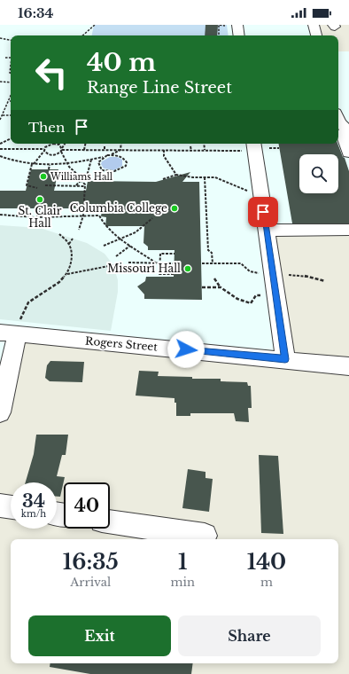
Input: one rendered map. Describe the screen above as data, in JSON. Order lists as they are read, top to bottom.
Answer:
{
  "streets": {
    "street": ["Rogers Street"]
  },
  "places": [
    "Williams Hall",
    "St. Clair Hall",
    "Columbia College",
    "Missouri Hall"
  ],
  "page": {
    "status": "16:34",
    "turn": ["40 m", "Range Line Street"],
    "then": "Then",
    "speed": "34 km/h",
    "limit": "40",
    "eta": [
      "16:35",
      "Arrival",
      "1",
      "min",
      "140",
      "m"
    ],
    "buttons": ["Exit", "Share"]
  }
}
